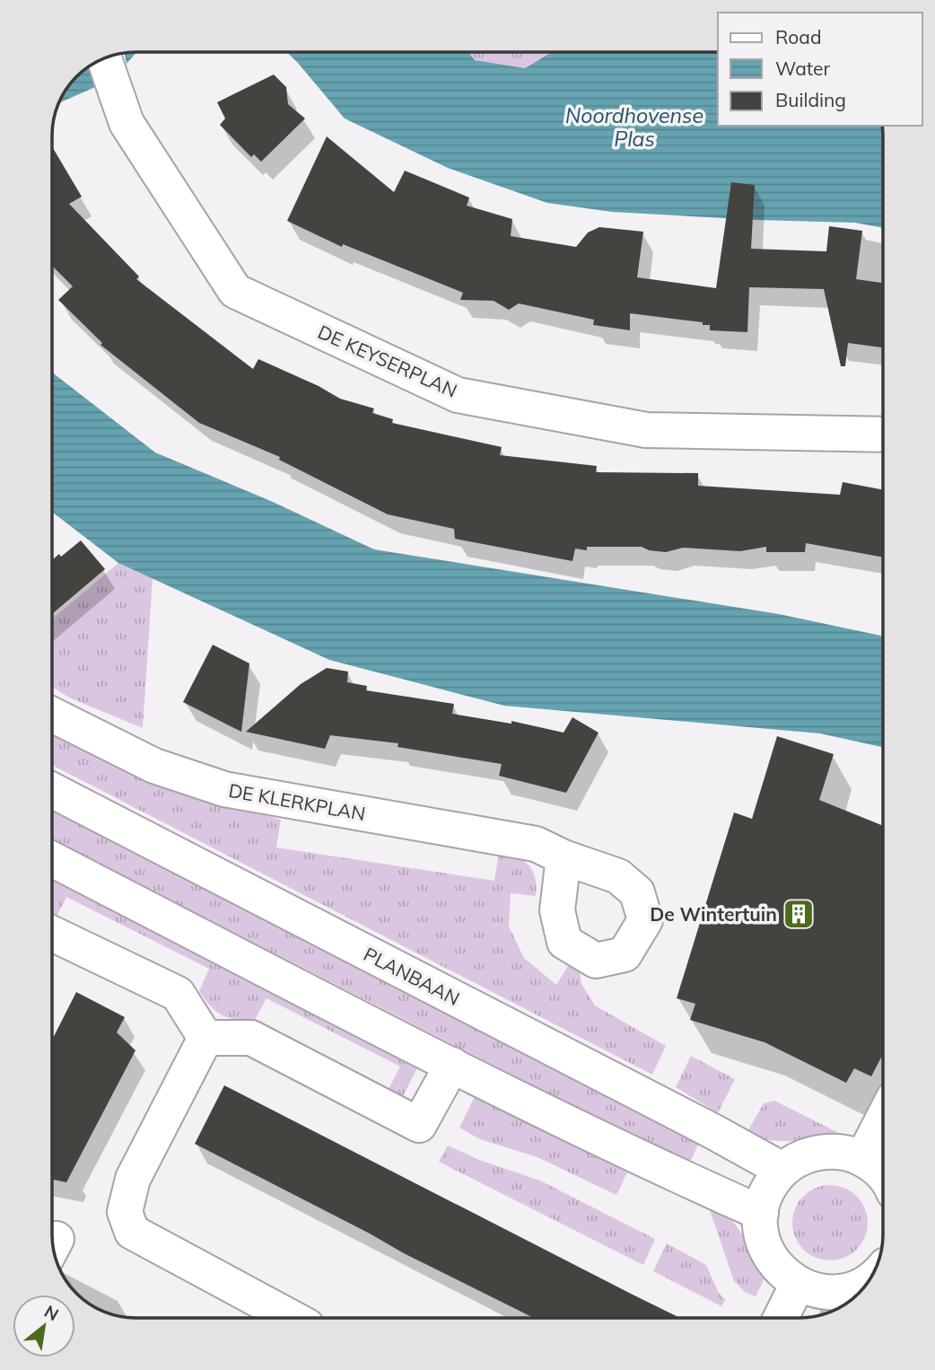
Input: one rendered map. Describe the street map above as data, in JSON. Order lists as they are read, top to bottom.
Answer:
{
  "streets": {
    "street": ["DE KEYSERPLAN", "DE KLERKPLAN", "PLANBAAN"]
  },
  "water": ["Noordhovense Plas"],
  "places": {
    "building": ["De Wintertuin"]
  },
  "legend": ["Road", "Water", "Building"],
  "north": "top right"
}
